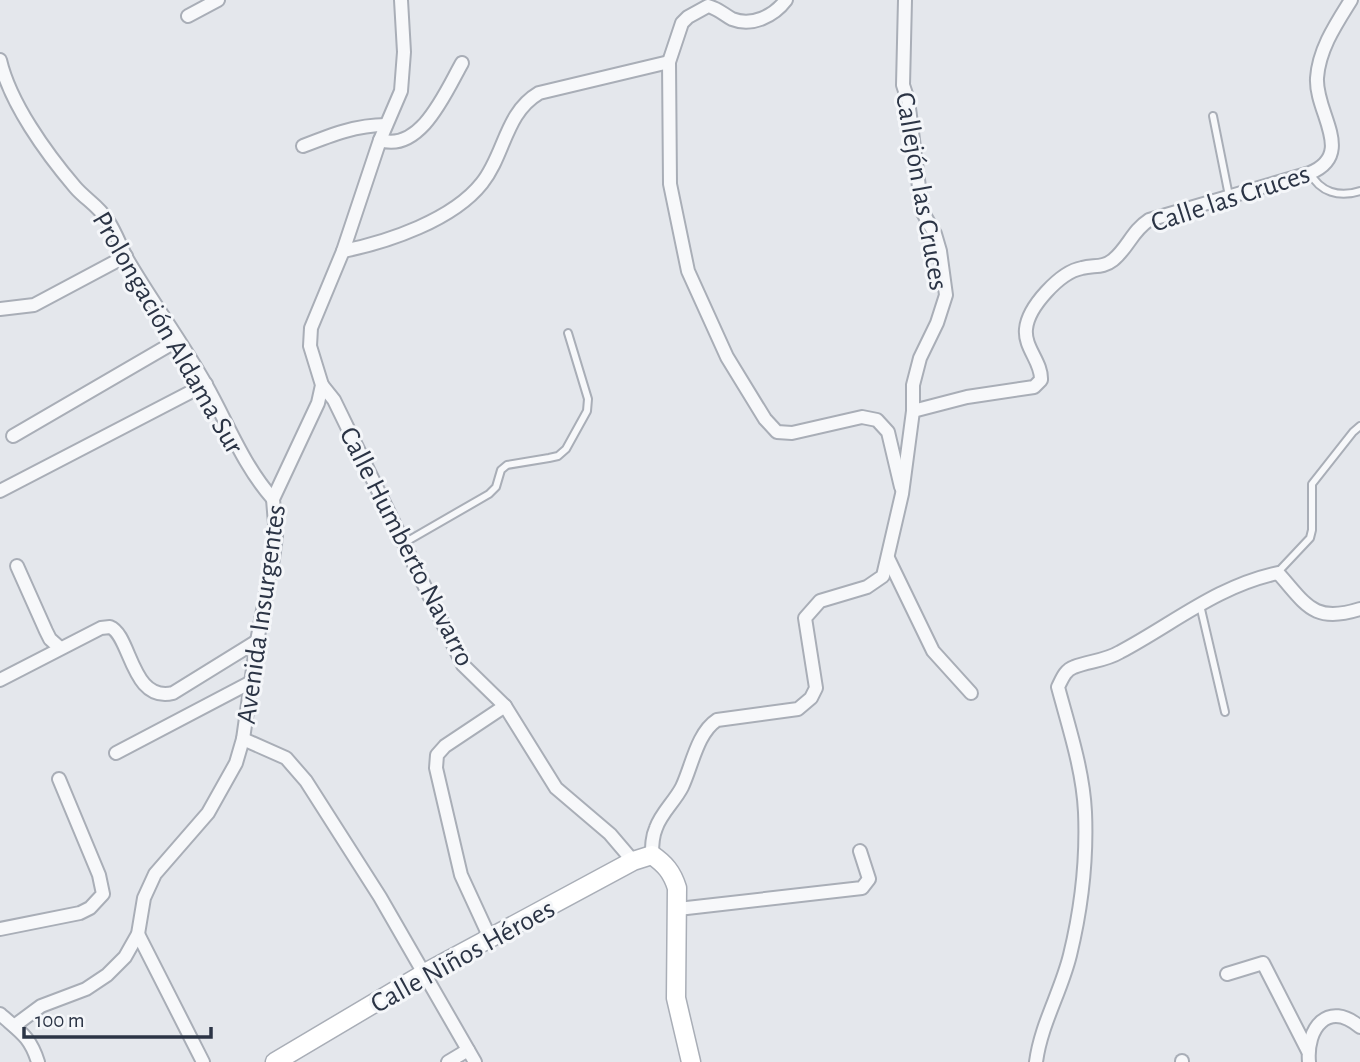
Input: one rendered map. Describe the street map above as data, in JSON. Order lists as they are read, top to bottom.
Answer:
{
  "streets": {
    "street": [
      "Callejón las Cruces",
      "Calle las Cruces",
      "Prolongación Aldama Sur",
      "Calle Humberto Navarro",
      "Avenida Insurgentes",
      "Calle Niños Héroes"
    ]
  },
  "crossings": [
    ["Callejón las Cruces", "Calle las Cruces"],
    ["Callejón las Cruces", "Calle Niños Héroes"],
    ["Prolongación Aldama Sur", "Avenida Insurgentes"],
    ["Calle Humberto Navarro", "Avenida Insurgentes"],
    ["Calle Humberto Navarro", "Calle Niños Héroes"]
  ],
  "scale_bar": "100 m"
}
